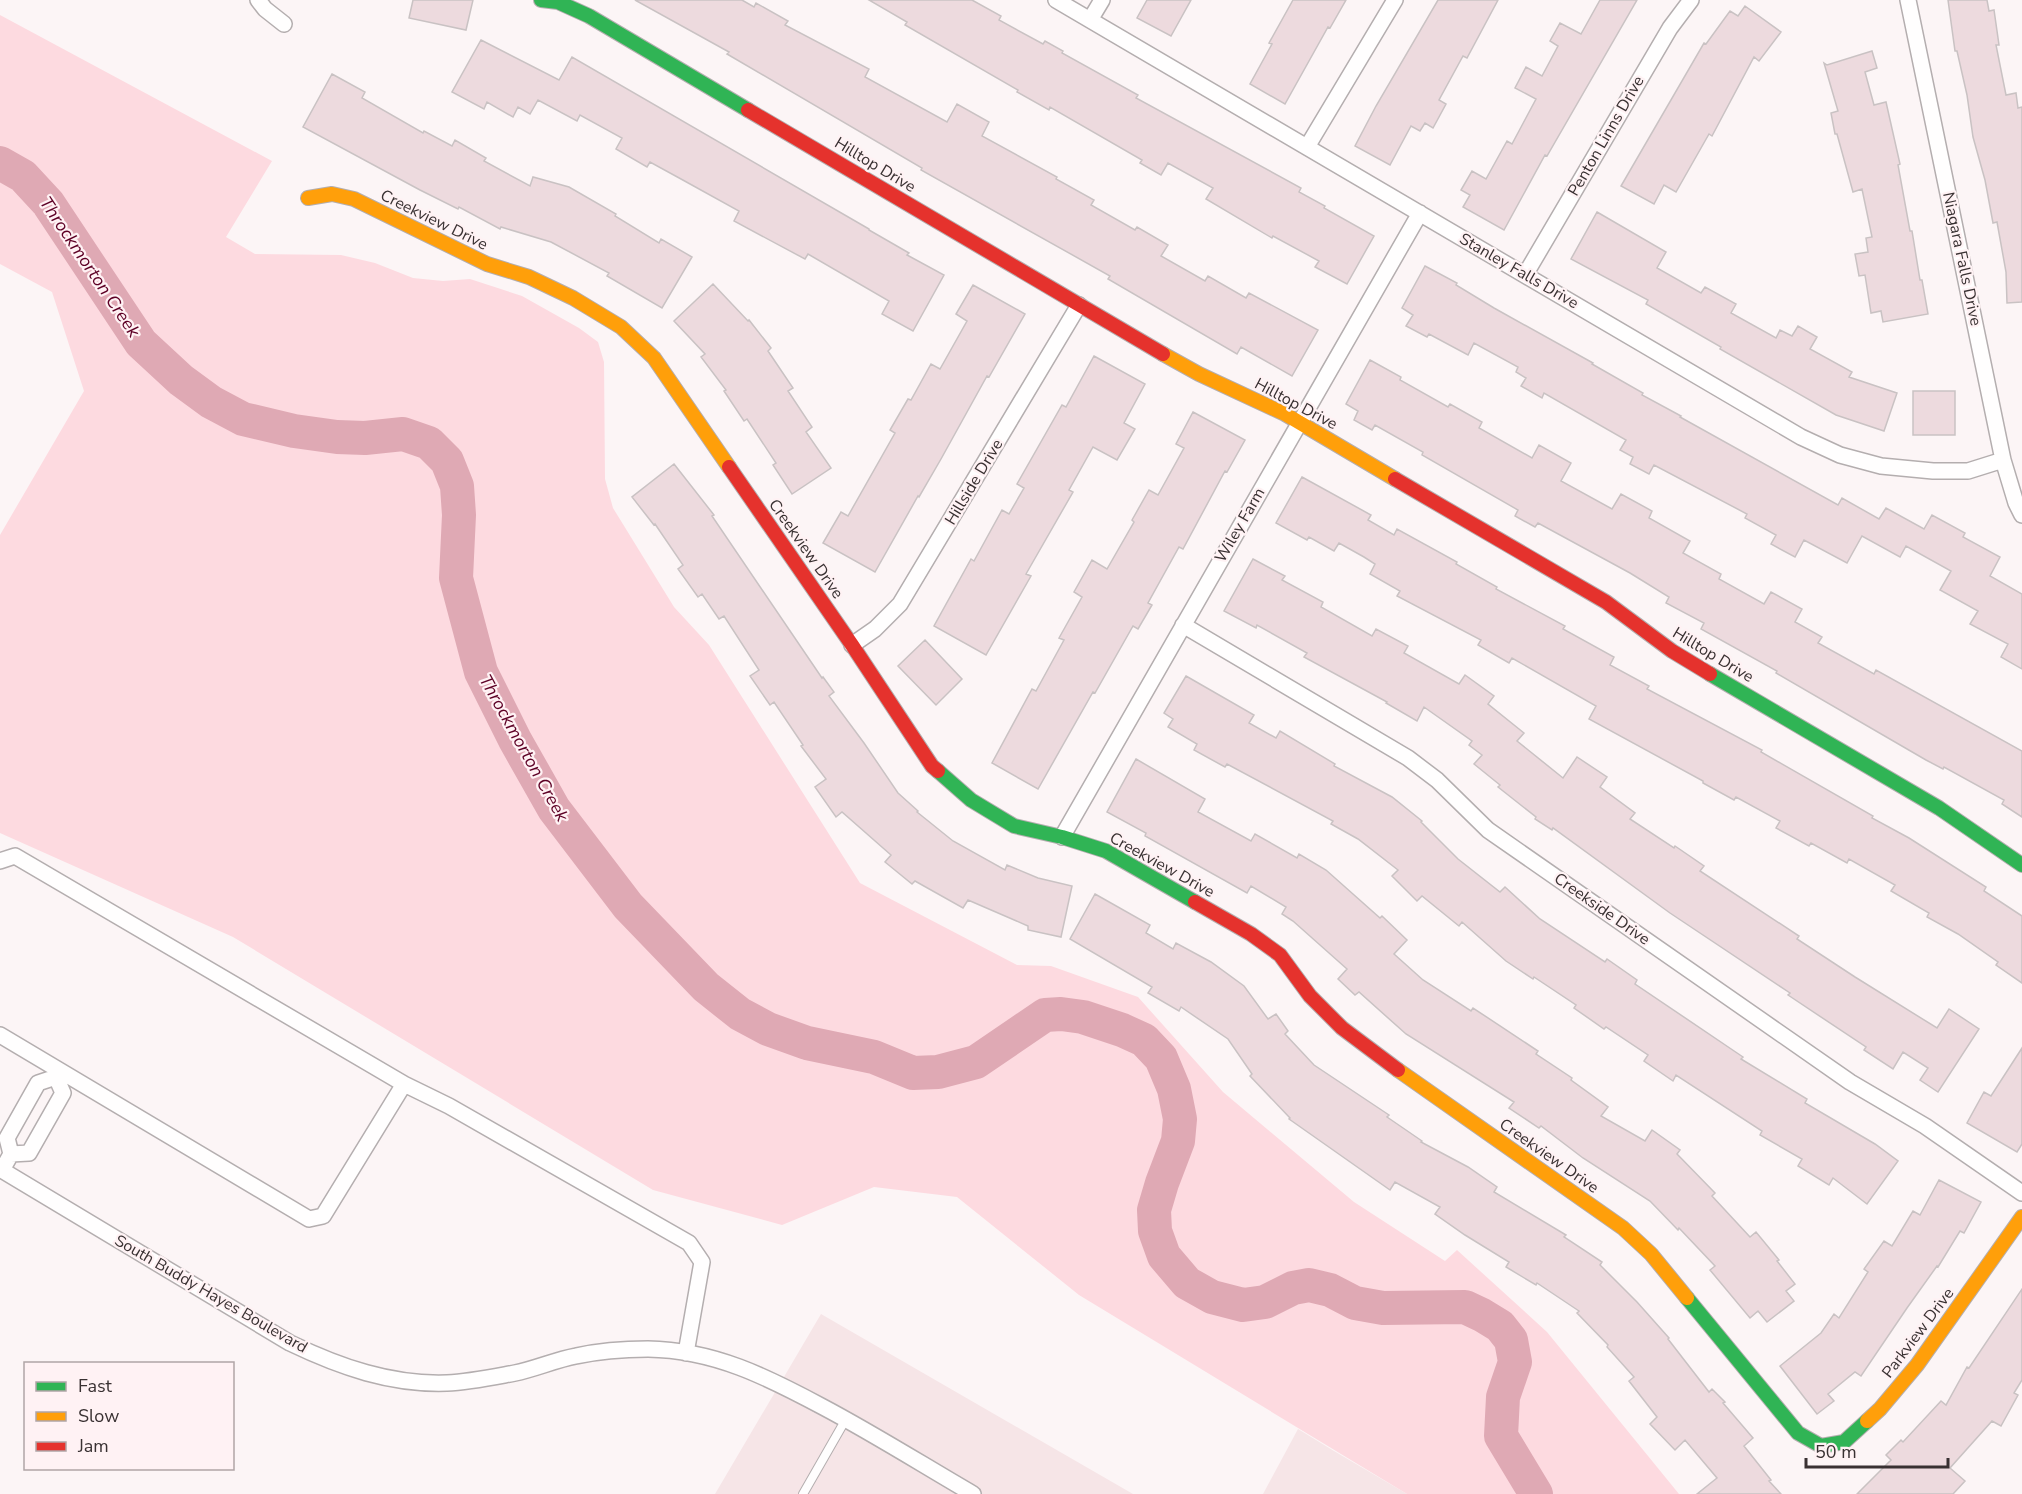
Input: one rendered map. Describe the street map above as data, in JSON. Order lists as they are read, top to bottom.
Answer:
{
  "streets": {
    "street": [
      "Penton Linns Drive",
      "Hilltop Drive",
      "Creekview Drive",
      "Niagara Falls Drive",
      "Stanley Falls Drive",
      "Hillside Drive",
      "Wiley Farm",
      "Creekside Drive",
      "South Buddy Hayes Boulevard",
      "Parkview Drive"
    ]
  },
  "crossings": [
    ["Penton Linns Drive", "Stanley Falls Drive"],
    ["Hilltop Drive", "Hillside Drive"],
    ["Hilltop Drive", "Wiley Farm"],
    ["Creekview Drive", "Hillside Drive"],
    ["Creekview Drive", "Wiley Farm"],
    ["Creekview Drive", "Parkview Drive"],
    ["Niagara Falls Drive", "Stanley Falls Drive"],
    ["Stanley Falls Drive", "Wiley Farm"],
    ["Wiley Farm", "Creekside Drive"]
  ],
  "water": ["Throckmorton Creek"],
  "legend": ["Fast", "Slow", "Jam"],
  "scale_bar": "50 m"
}
